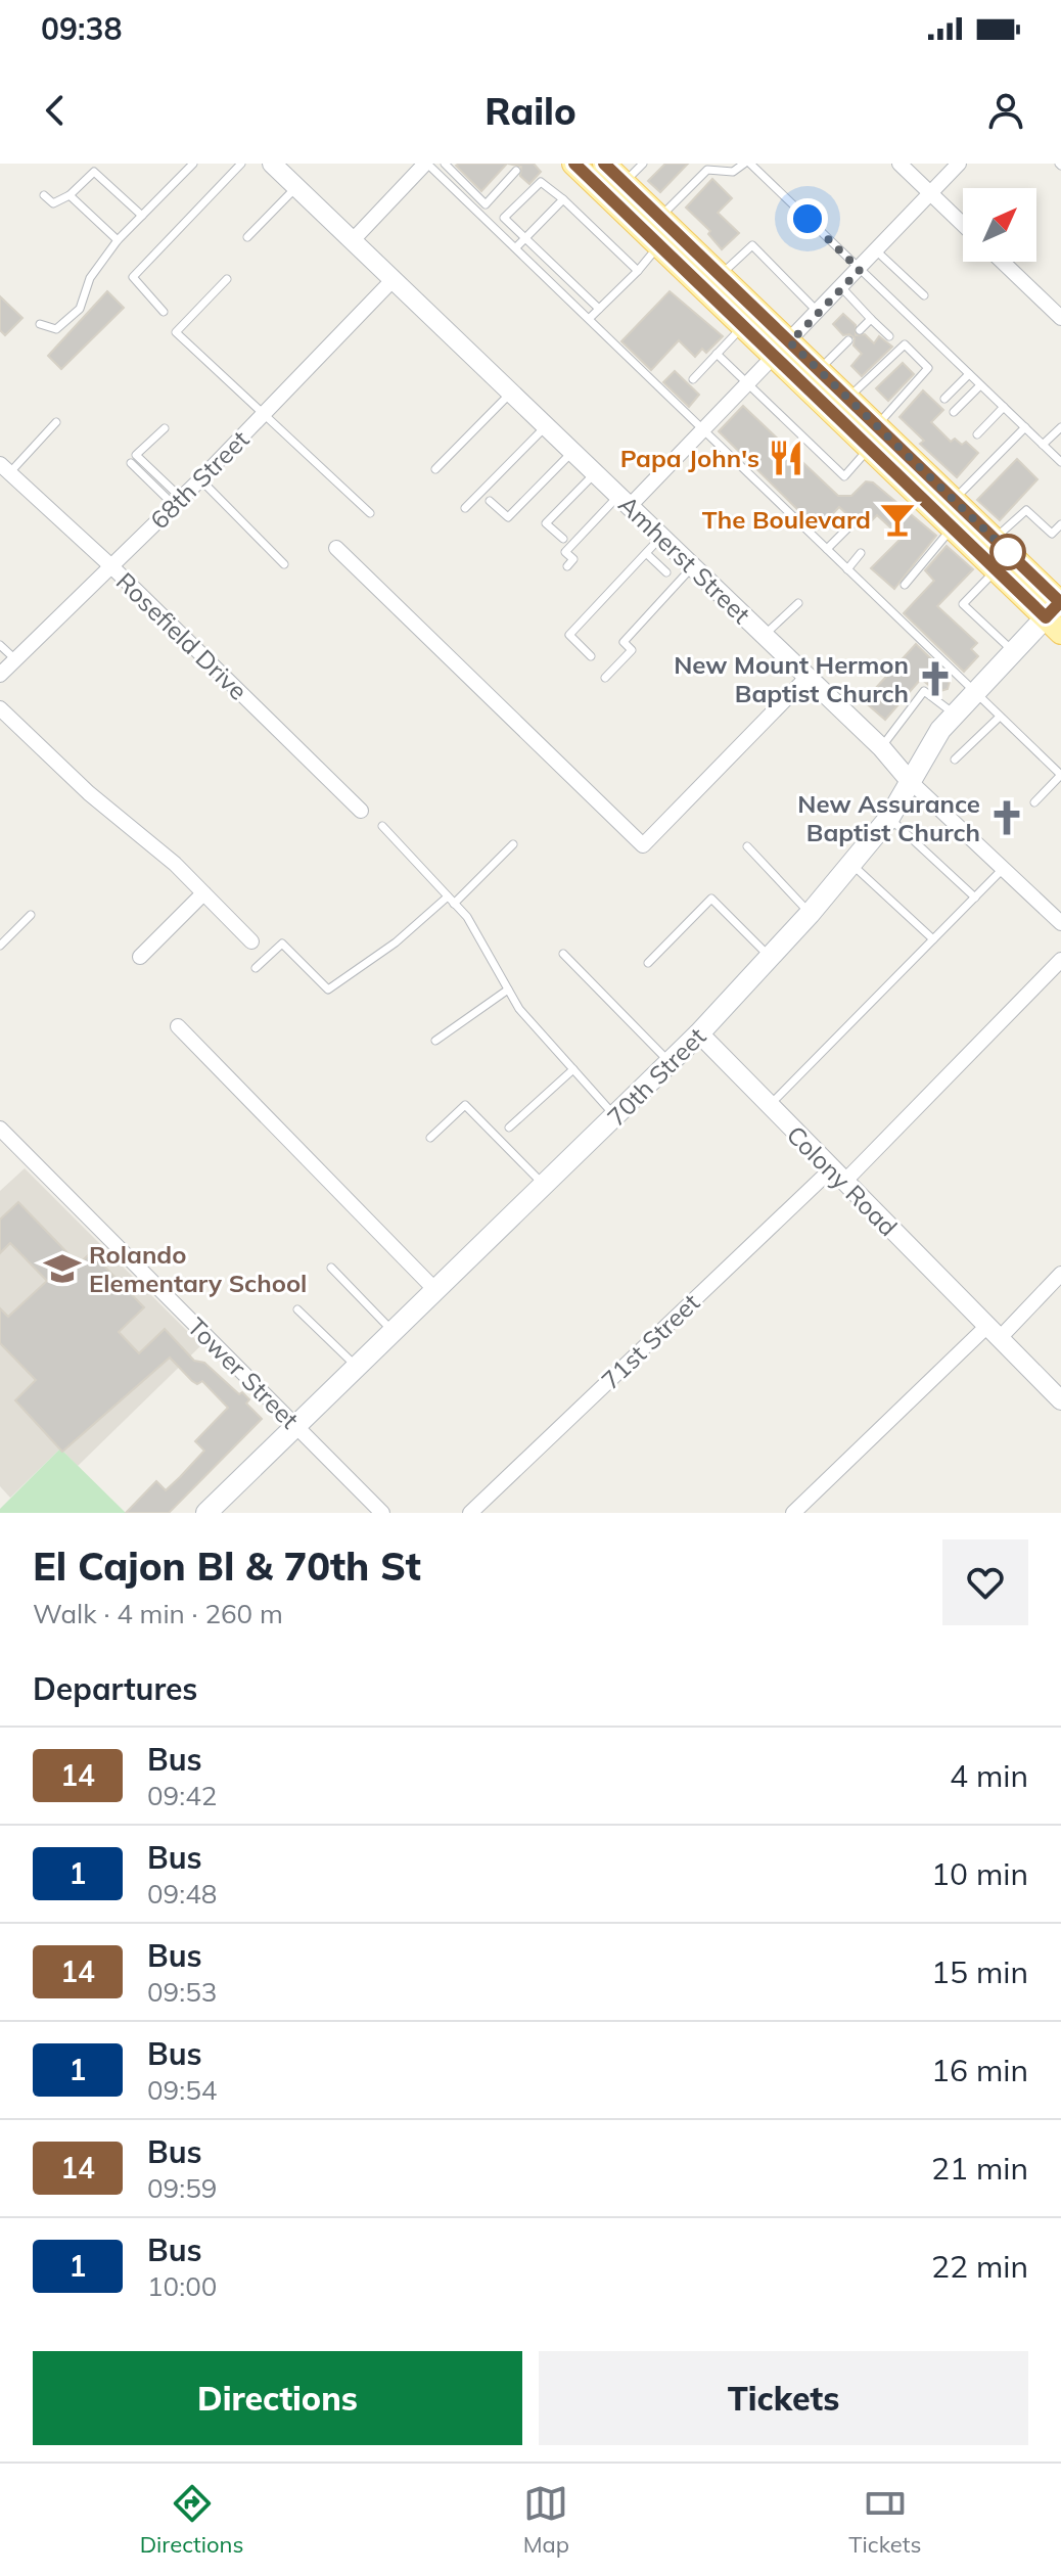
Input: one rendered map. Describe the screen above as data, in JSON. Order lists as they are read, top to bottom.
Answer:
{
  "streets": {
    "main road": ["70th Street"],
    "street": [
      "68th Street",
      "Amherst Street",
      "Rosefield Drive",
      "Colony Road",
      "71st Street",
      "Tower Street"
    ]
  },
  "crossings": [
    ["68th Street", "Amherst Street"],
    ["68th Street", "Rosefield Drive"],
    ["Amherst Street", "70th Street"],
    ["70th Street", "Colony Road"],
    ["70th Street", "Tower Street"],
    ["Colony Road", "71st Street"]
  ],
  "places": {
    "restaurant": ["Papa John's"],
    "bar": ["The Boulevard"],
    "church": ["New Mount Hermon Baptist Church", "New Assurance Baptist Church"],
    "school or university": ["Rolando Elementary School"]
  },
  "lines": ["bus line 14"],
  "north": "top right",
  "page": {
    "status": "09:38",
    "header": "Railo",
    "heading": [
      ["El Cajon Bl & 70th St", "Walk · 4 min · 260 m"],
      "Departures"
    ],
    "list": [
      {
        "mark": "14",
        "name": "Bus",
        "note": "09:42",
        "value": "4 min"
      },
      {
        "mark": "1",
        "name": "Bus",
        "note": "09:48",
        "value": "10 min"
      },
      {
        "mark": "14",
        "name": "Bus",
        "note": "09:53",
        "value": "15 min"
      },
      {
        "mark": "1",
        "name": "Bus",
        "note": "09:54",
        "value": "16 min"
      },
      {
        "mark": "14",
        "name": "Bus",
        "note": "09:59",
        "value": "21 min"
      },
      {
        "mark": "1",
        "name": "Bus",
        "note": "10:00",
        "value": "22 min"
      }
    ],
    "buttons": ["Directions", "Tickets"],
    "tabs": ["Directions", "Map", "Tickets"]
  }
}
